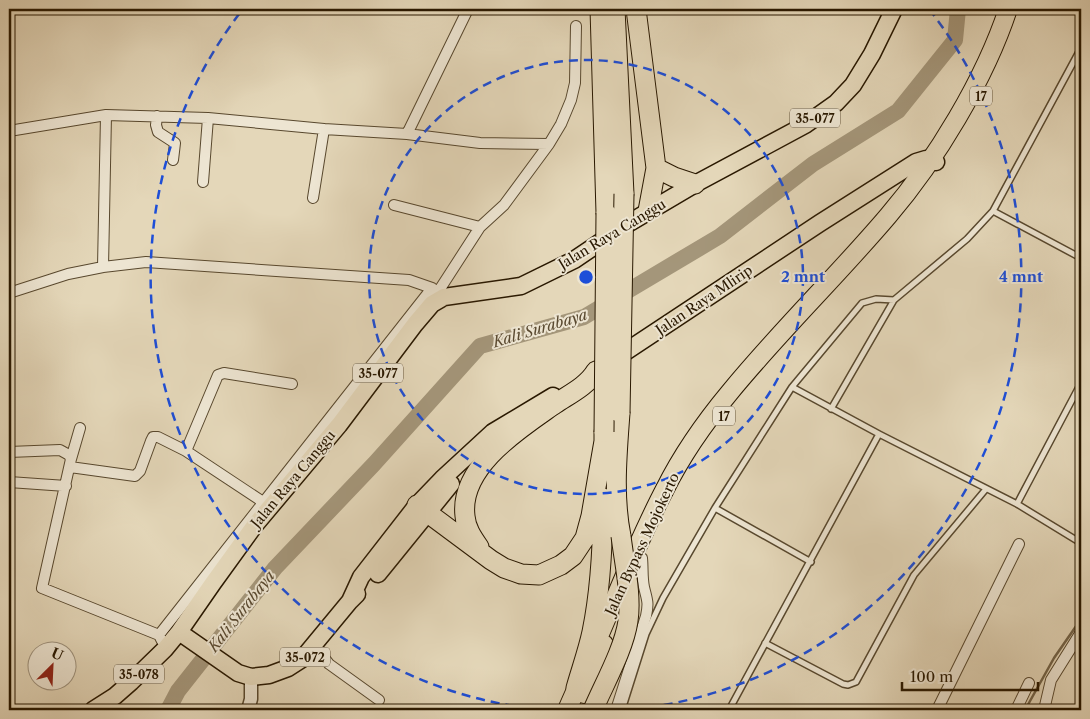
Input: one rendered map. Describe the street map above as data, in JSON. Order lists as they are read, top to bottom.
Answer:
{
  "streets": {
    "highway": ["17", "Jalan Bypass Mojokerto"],
    "main road": [
      "35-077",
      "Jalan Raya Canggu",
      "Jalan Raya Mlirip",
      "35-072",
      "35-078"
    ]
  },
  "crossings": [
    ["17", "Jalan Raya Mlirip"],
    ["17", "Jalan Bypass Mojokerto"],
    ["Jalan Raya Canggu", "35-078"],
    ["Jalan Raya Mlirip", "Jalan Bypass Mojokerto"]
  ],
  "water": ["Kali Surabaya"],
  "scale_bar": "100 m",
  "north": "top right",
  "rings": ["2 mnt", "4 mnt"]
}
